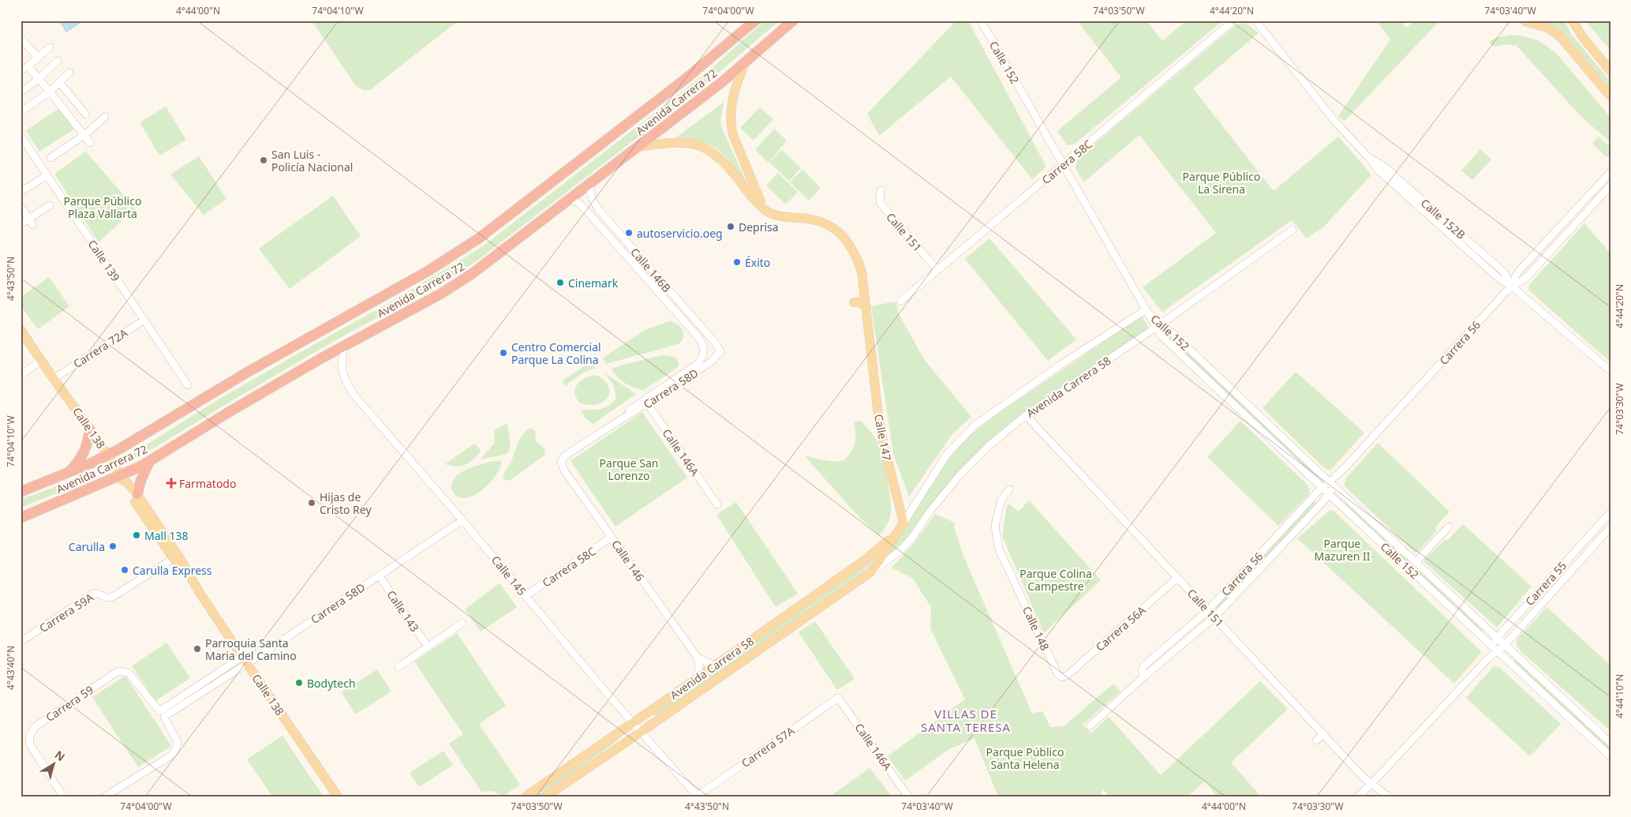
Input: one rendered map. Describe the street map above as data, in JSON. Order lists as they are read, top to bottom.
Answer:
{
  "streets": {
    "highway": ["Avenida Carrera 72"],
    "main road": ["Avenida Carrera 58", "Calle 138", "Calle 147"],
    "street": [
      "Calle 152",
      "Carrera 58C",
      "Calle 152B",
      "Calle 151",
      "Calle 139",
      "Calle 146B",
      "Carrera 56",
      "Carrera 72A",
      "Carrera 58D",
      "Calle 146A",
      "Calle 146",
      "Calle 145",
      "Carrera 55",
      "Calle 143",
      "Carrera 59A",
      "Calle 148",
      "Carrera 56A",
      "Carrera 59",
      "Carrera 57A"
    ]
  },
  "crossings": [
    ["Calle 152", "Carrera 58C"],
    ["Calle 152", "Carrera 56"],
    ["Calle 152", "Avenida Carrera 58"],
    ["Calle 152", "Carrera 55"],
    ["Avenida Carrera 72", "Calle 146B"],
    ["Avenida Carrera 72", "Calle 138"],
    ["Avenida Carrera 72", "Calle 147"],
    ["Avenida Carrera 72", "Calle 145"],
    ["Carrera 58C", "Calle 151"],
    ["Carrera 58C", "Calle 146"],
    ["Carrera 58C", "Calle 145"],
    ["Calle 152B", "Carrera 56"],
    ["Calle 151", "Carrera 56"],
    ["Calle 151", "Avenida Carrera 58"],
    ["Calle 151", "Carrera 55"],
    ["Calle 151", "Carrera 56A"],
    ["Calle 139", "Carrera 72A"],
    ["Calle 146B", "Carrera 58D"],
    ["Carrera 72A", "Calle 138"],
    ["Avenida Carrera 58", "Calle 147"],
    ["Avenida Carrera 58", "Calle 145"],
    ["Carrera 58D", "Calle 138"],
    ["Carrera 58D", "Calle 146A"],
    ["Carrera 58D", "Calle 146"],
    ["Carrera 58D", "Calle 145"],
    ["Carrera 58D", "Calle 143"],
    ["Carrera 58D", "Carrera 59"],
    ["Calle 138", "Carrera 59A"],
    ["Calle 146A", "Carrera 57A"],
    ["Calle 145", "Carrera 57A"],
    ["Calle 148", "Carrera 56A"]
  ],
  "districts": ["VILLAS DE SANTA TERESA"],
  "parks": [
    "Parque Público La Sirena",
    "Parque Público Plaza Vallarta",
    "Parque San Lorenzo",
    "Parque Mazuren II",
    "Parque Colina Campestre",
    "Parque Público Santa Helena"
  ],
  "places": {
    "other": [
      "San Luis - Policía Nacional",
      "Deprisa",
      "autoservicio.oeg",
      "Éxito",
      "Cinemark",
      "Centro Comercial Parque La Colina",
      "Hijas de Cristo Rey",
      "Mall 138",
      "Carulla",
      "Carulla Express",
      "Parroquia Santa Maria del Camino",
      "Bodytech"
    ],
    "health": ["Farmatodo"]
  },
  "north": "top right",
  "coordinates": [
    "4°44'00\"N",
    "74°04'10\"W",
    "74°04'00\"W",
    "74°03'50\"W",
    "4°44'20\"N",
    "74°03'40\"W",
    "4°43'50\"N",
    "74°03'30\"W",
    "4°43'40\"N",
    "4°44'10\"N"
  ]
}
